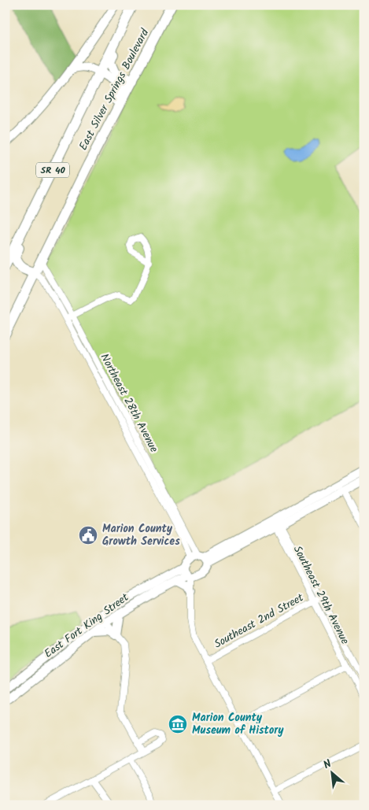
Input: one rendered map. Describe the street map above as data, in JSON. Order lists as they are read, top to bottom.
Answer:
{
  "streets": {
    "main road": ["East Silver Springs Boulevard", "SR 40"],
    "street": [
      "Northeast 28th Avenue",
      "Southeast 29th Avenue",
      "Southeast 2nd Street",
      "East Fort King Street"
    ]
  },
  "crossings": [
    ["East Silver Springs Boulevard", "Northeast 28th Avenue"],
    ["Southeast 29th Avenue", "Southeast 2nd Street"]
  ],
  "places": {
    "public building": ["Marion County Growth Services"],
    "museum": ["Marion County Museum of History"]
  },
  "north": "top left"
}
